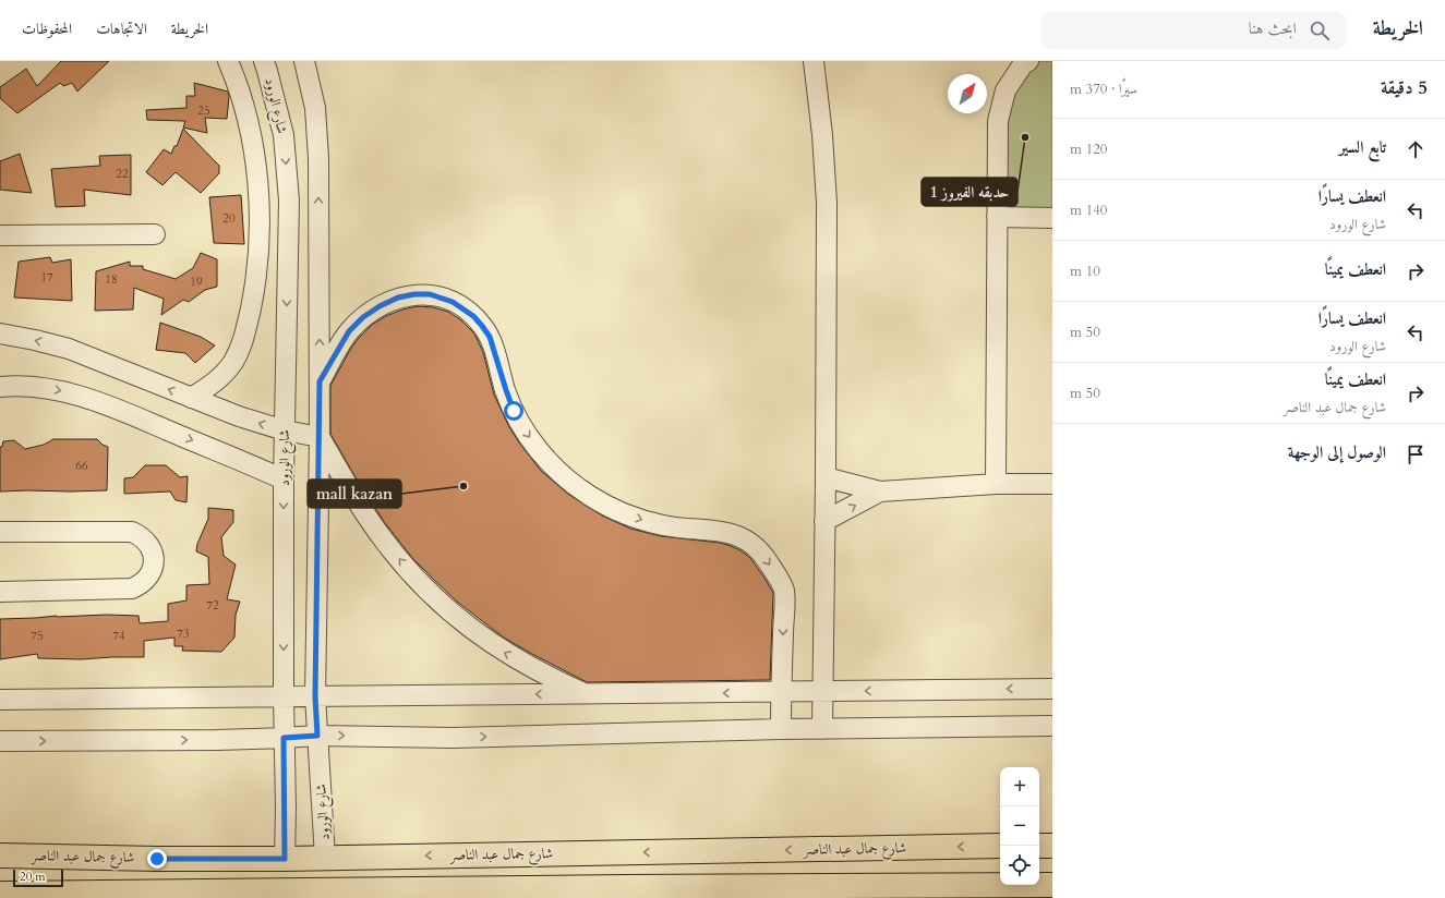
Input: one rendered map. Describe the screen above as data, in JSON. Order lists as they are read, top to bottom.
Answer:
{
  "streets": {
    "main road": ["شارع جمال عبد الناصر"],
    "street": ["شارع الورود"]
  },
  "crossings": [
    ["شارع الورود", "شارع جمال عبد الناصر"]
  ],
  "places": ["حدبقه الفيروز 1", "mall kazan"],
  "house_numbers": [
    "25",
    "22",
    "20",
    "17",
    "18",
    "19",
    "66",
    "72",
    "73",
    "75",
    "74"
  ],
  "scale_bar": "20 m",
  "north": "top right",
  "page": {
    "header": "الخريطة",
    "search": "ابحث هنا",
    "nav": ["الخريطة", "الاتجاهات", "المحفوظات"],
    "heading": ["5 دقيقة", "سيرًا · 370 m"],
    "list": [
      ["تابع السير", "120 m"],
      ["انعطف يسارًا", "شارع الورود", "140 m"],
      ["انعطف يمينًا", "10 m"],
      ["انعطف يسارًا", "شارع الورود", "50 m"],
      ["انعطف يمينًا", "شارع جمال عبد الناصر", "50 m"],
      "الوصول إلى الوجهة"
    ],
    "map_buttons": ["+", "−"],
    "scale": "20 m"
  }
}
